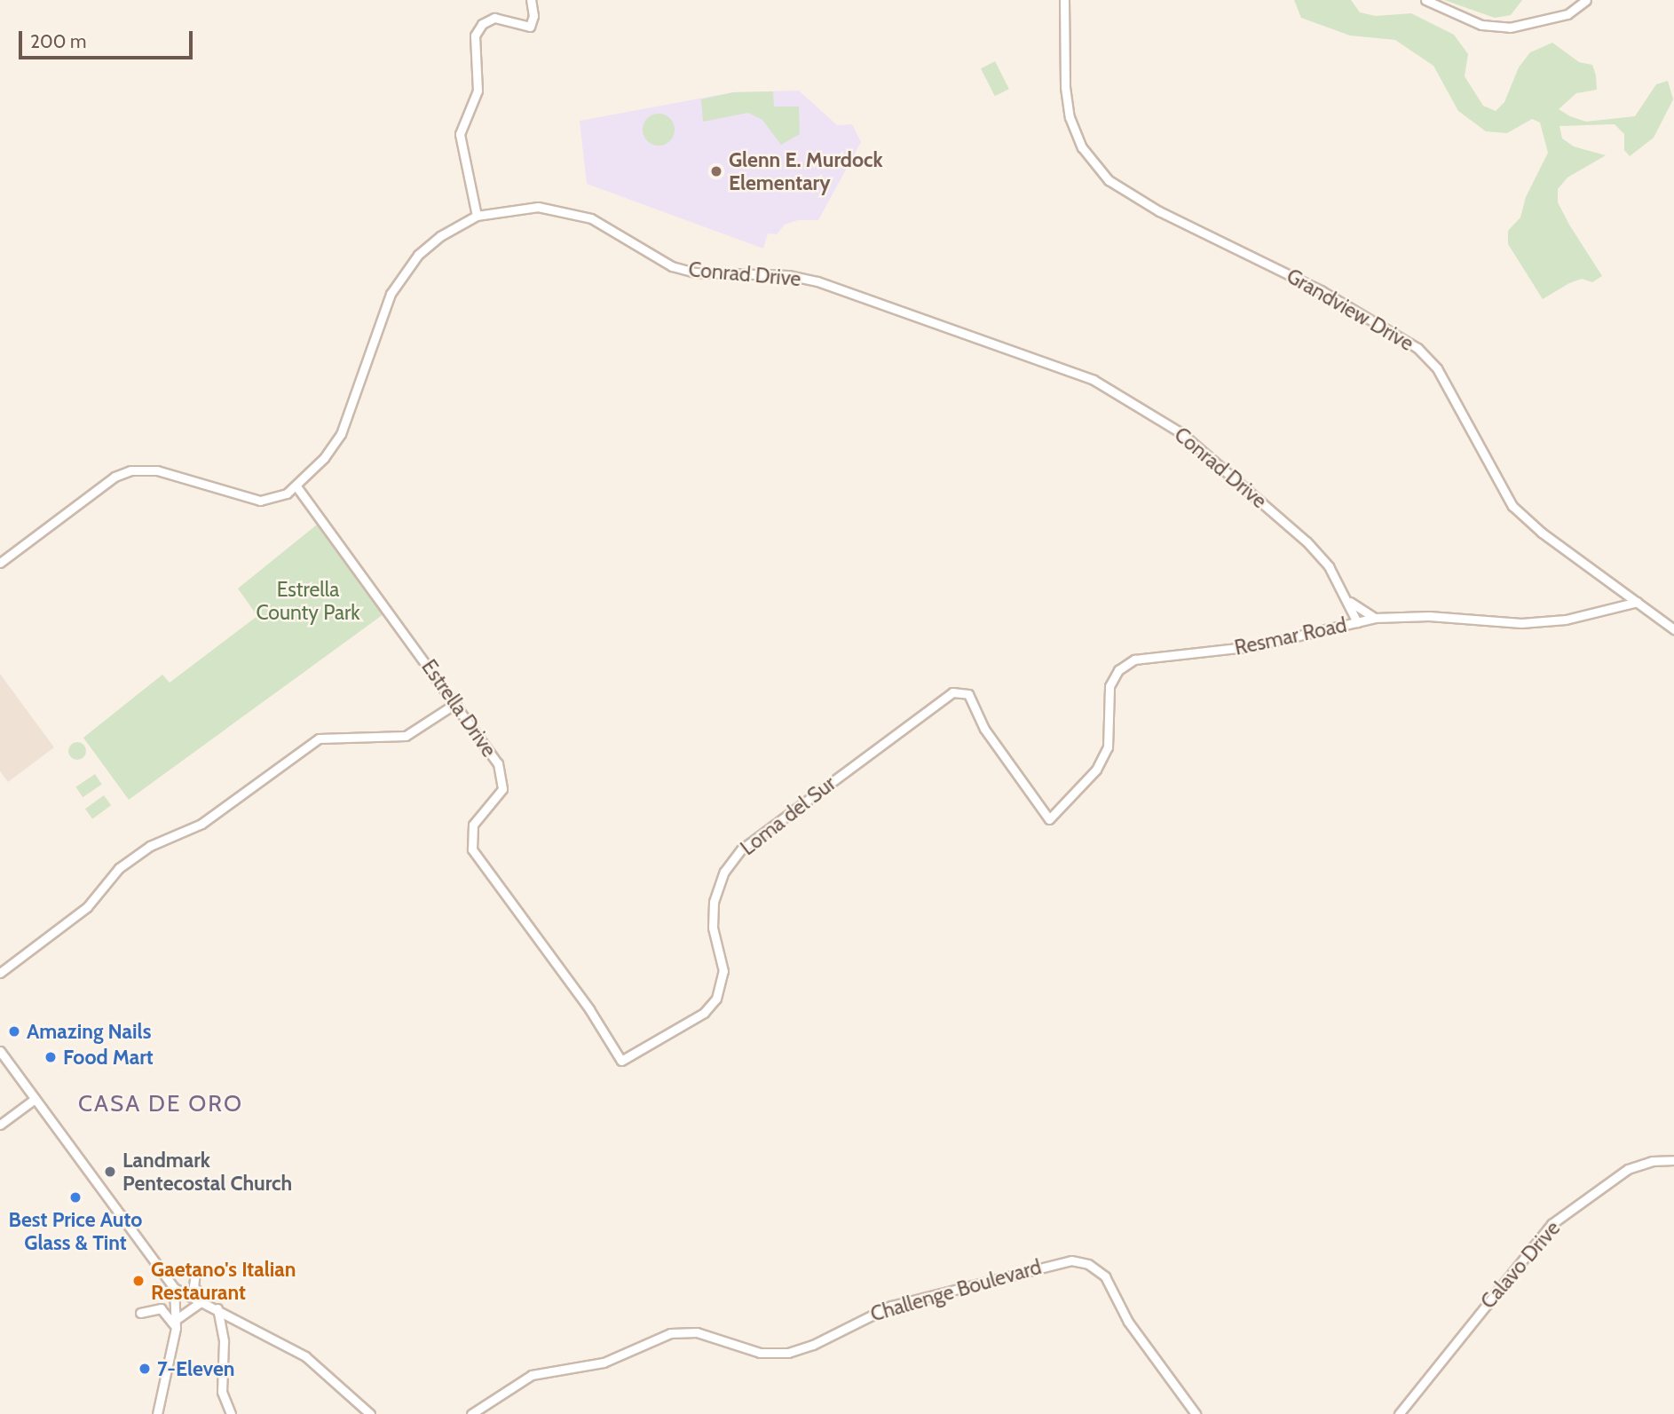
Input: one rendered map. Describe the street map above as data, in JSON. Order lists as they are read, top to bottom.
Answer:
{
  "streets": {
    "street": [
      "Conrad Drive",
      "Grandview Drive",
      "Resmar Road",
      "Estrella Drive",
      "Loma del Sur",
      "Calavo Drive",
      "Challenge Boulevard"
    ]
  },
  "crossings": [
    ["Conrad Drive", "Resmar Road"],
    ["Conrad Drive", "Estrella Drive"],
    ["Grandview Drive", "Resmar Road"],
    ["Resmar Road", "Loma del Sur"],
    ["Estrella Drive", "Loma del Sur"]
  ],
  "districts": ["CASA DE ORO"],
  "parks": ["Estrella County Park"],
  "places": [
    "Glenn E. Murdock Elementary",
    "Amazing Nails",
    "Food Mart",
    "Landmark Pentecostal Church",
    "Best Price Auto Glass & Tint",
    "Gaetano's Italian Restaurant",
    "7-Eleven"
  ],
  "scale_bar": "200 m"
}
